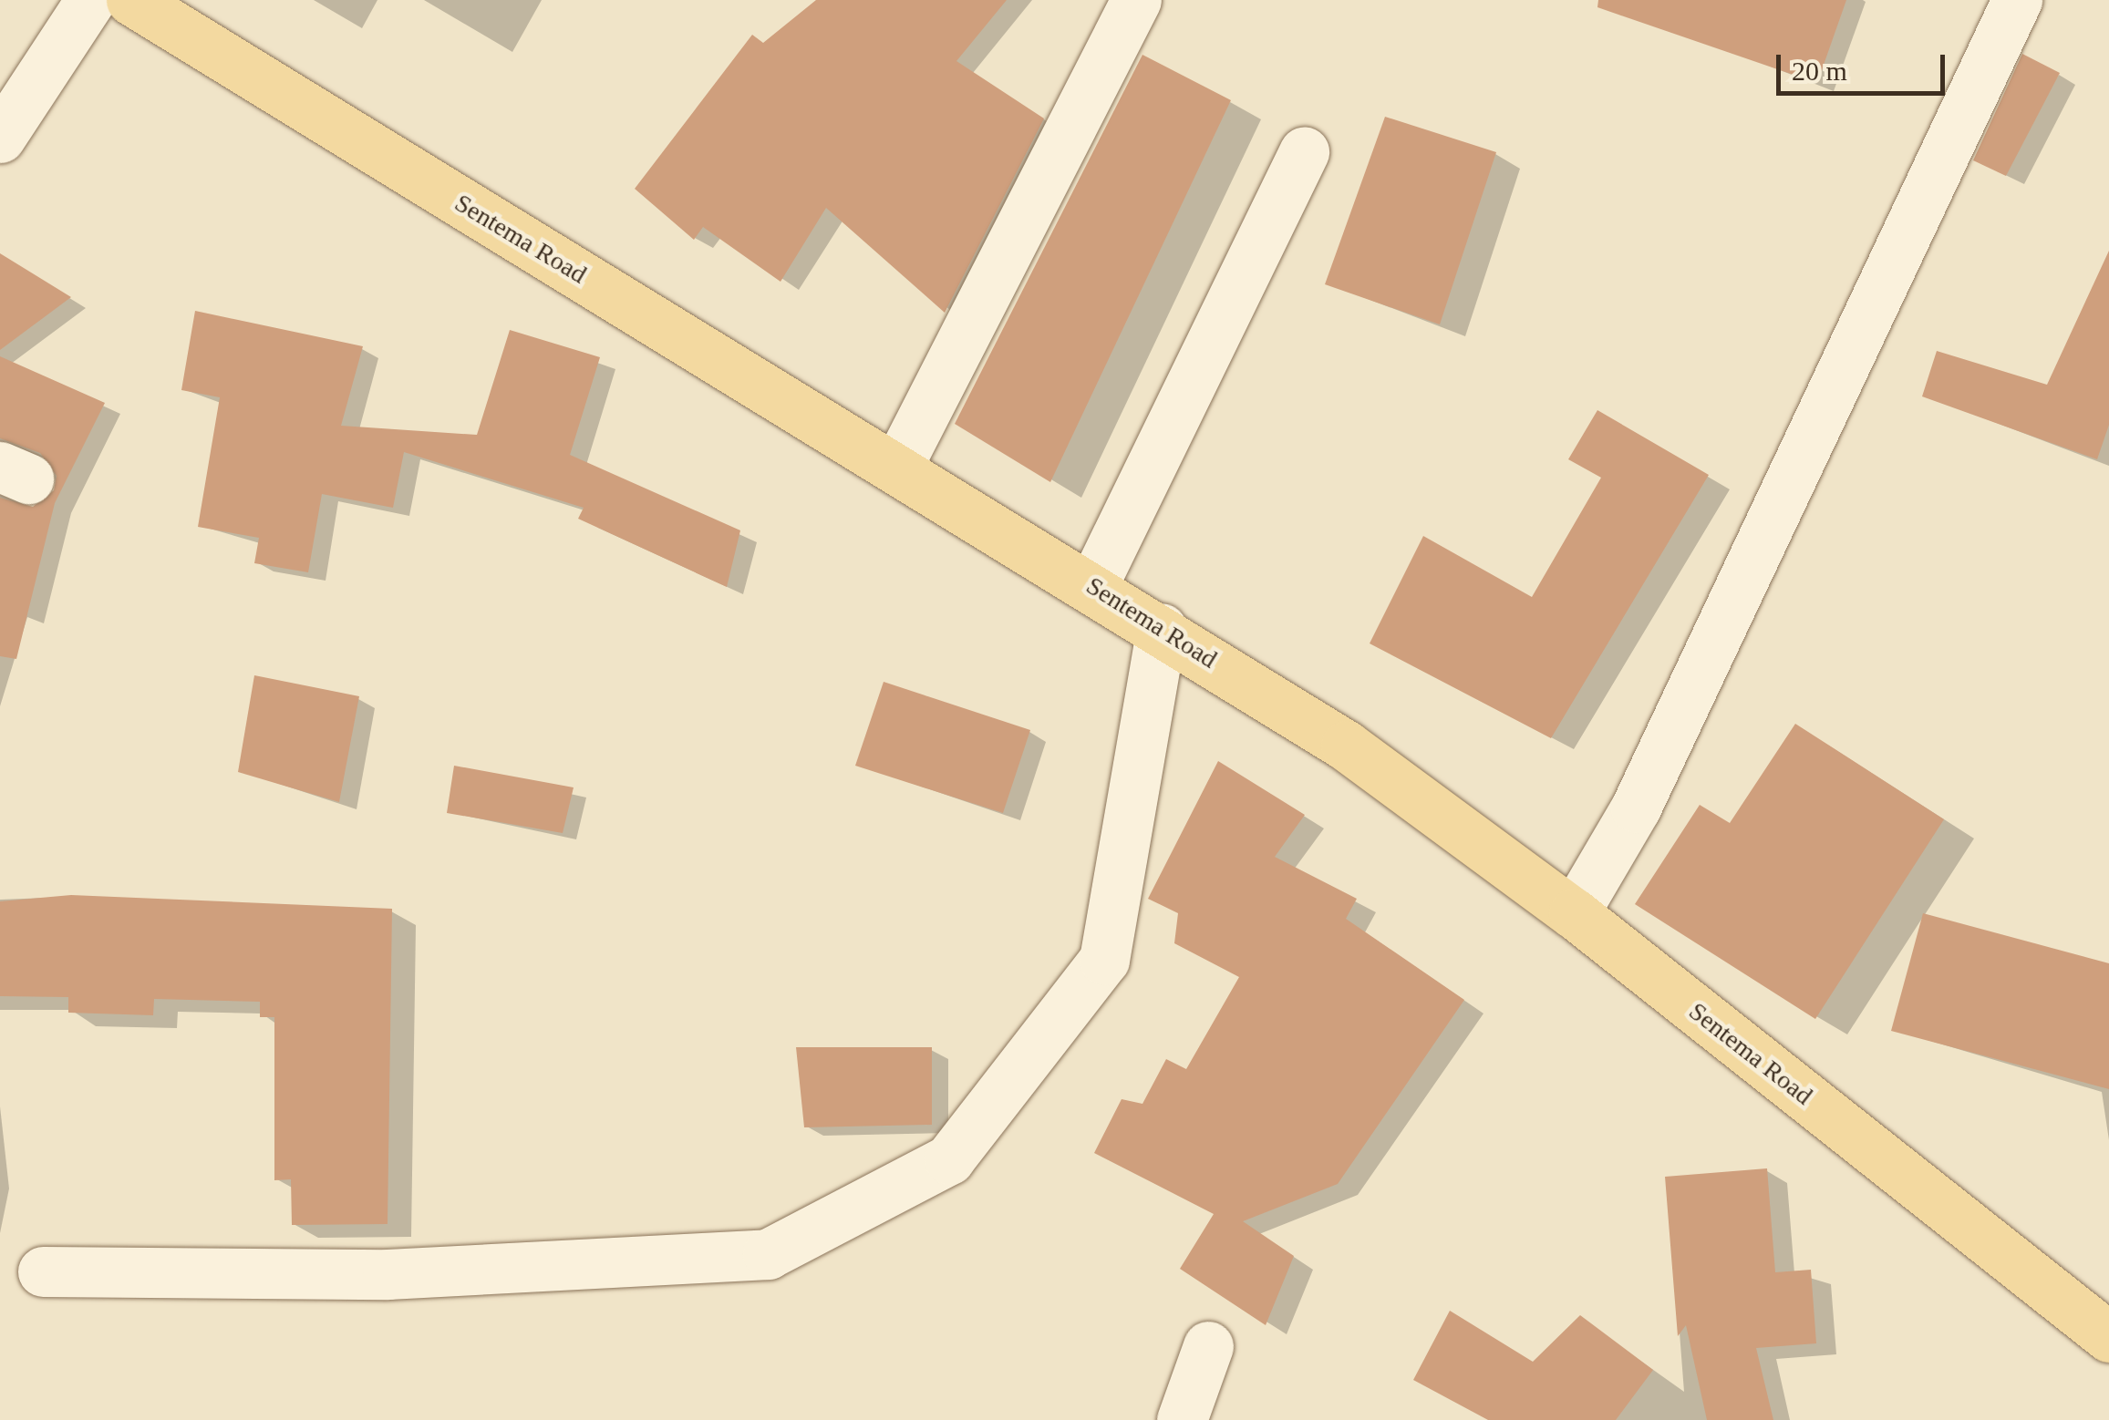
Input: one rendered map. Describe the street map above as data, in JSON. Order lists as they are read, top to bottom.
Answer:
{
  "streets": {
    "main road": ["Sentema Road"]
  },
  "scale_bar": "20 m"
}
